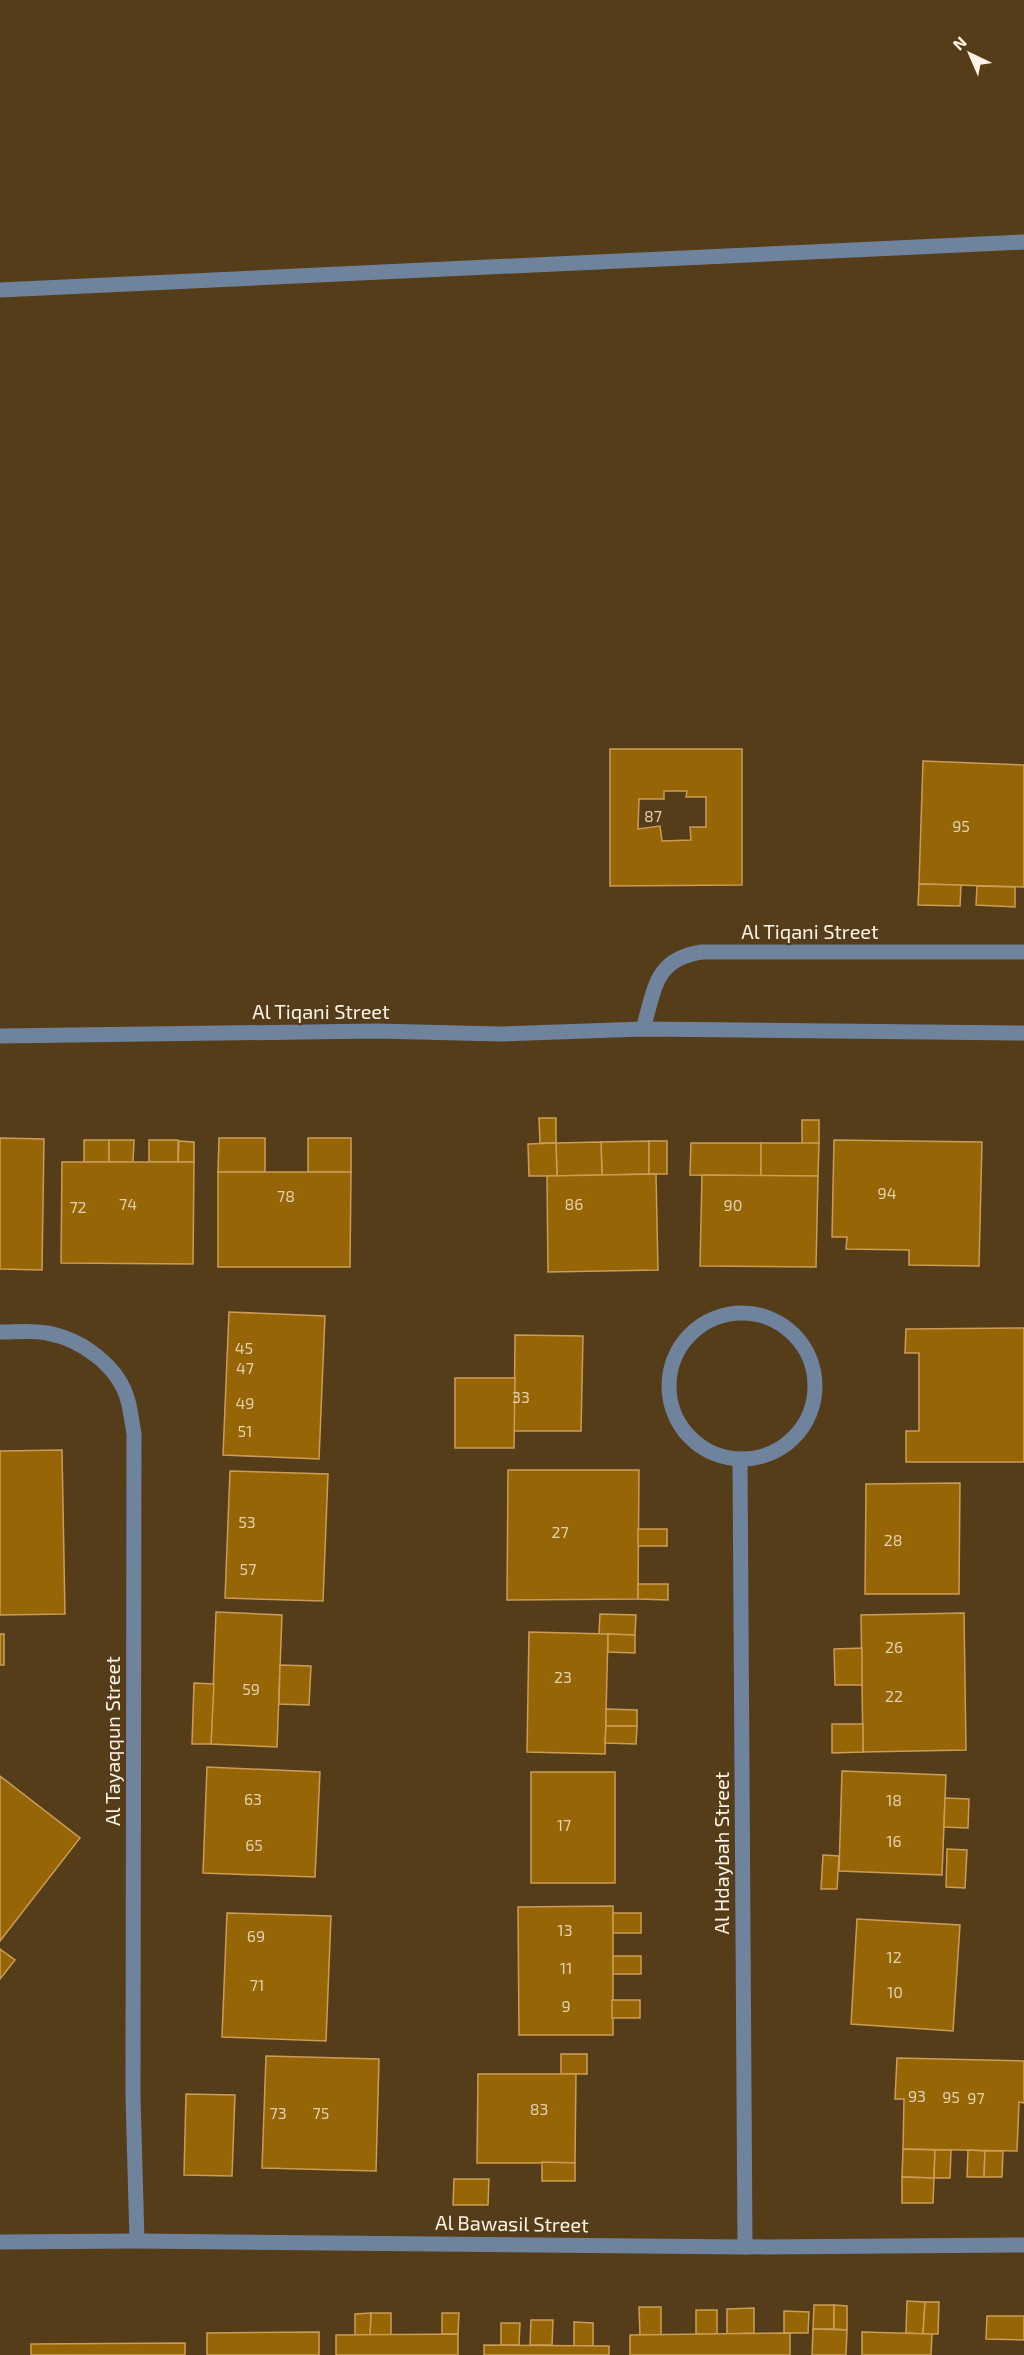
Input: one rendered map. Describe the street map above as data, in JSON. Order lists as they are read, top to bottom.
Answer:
{
  "streets": {
    "street": [
      "Al Tiqani Street",
      "Al Tayaqqun Street",
      "Al Hdaybah Street",
      "Al Bawasil Street"
    ]
  },
  "crossings": [
    ["Al Tayaqqun Street", "Al Bawasil Street"],
    ["Al Hdaybah Street", "Al Bawasil Street"]
  ],
  "house_numbers": [
    "87",
    "95",
    "94",
    "78",
    "74",
    "86",
    "90",
    "72",
    "45",
    "47",
    "33",
    "49",
    "51",
    "53",
    "27",
    "28",
    "57",
    "26",
    "23",
    "59",
    "22",
    "63",
    "18",
    "17",
    "16",
    "65",
    "13",
    "69",
    "12",
    "11",
    "71",
    "10",
    "9",
    "93",
    "95",
    "97",
    "83",
    "73",
    "75"
  ],
  "north": "top left"
}
